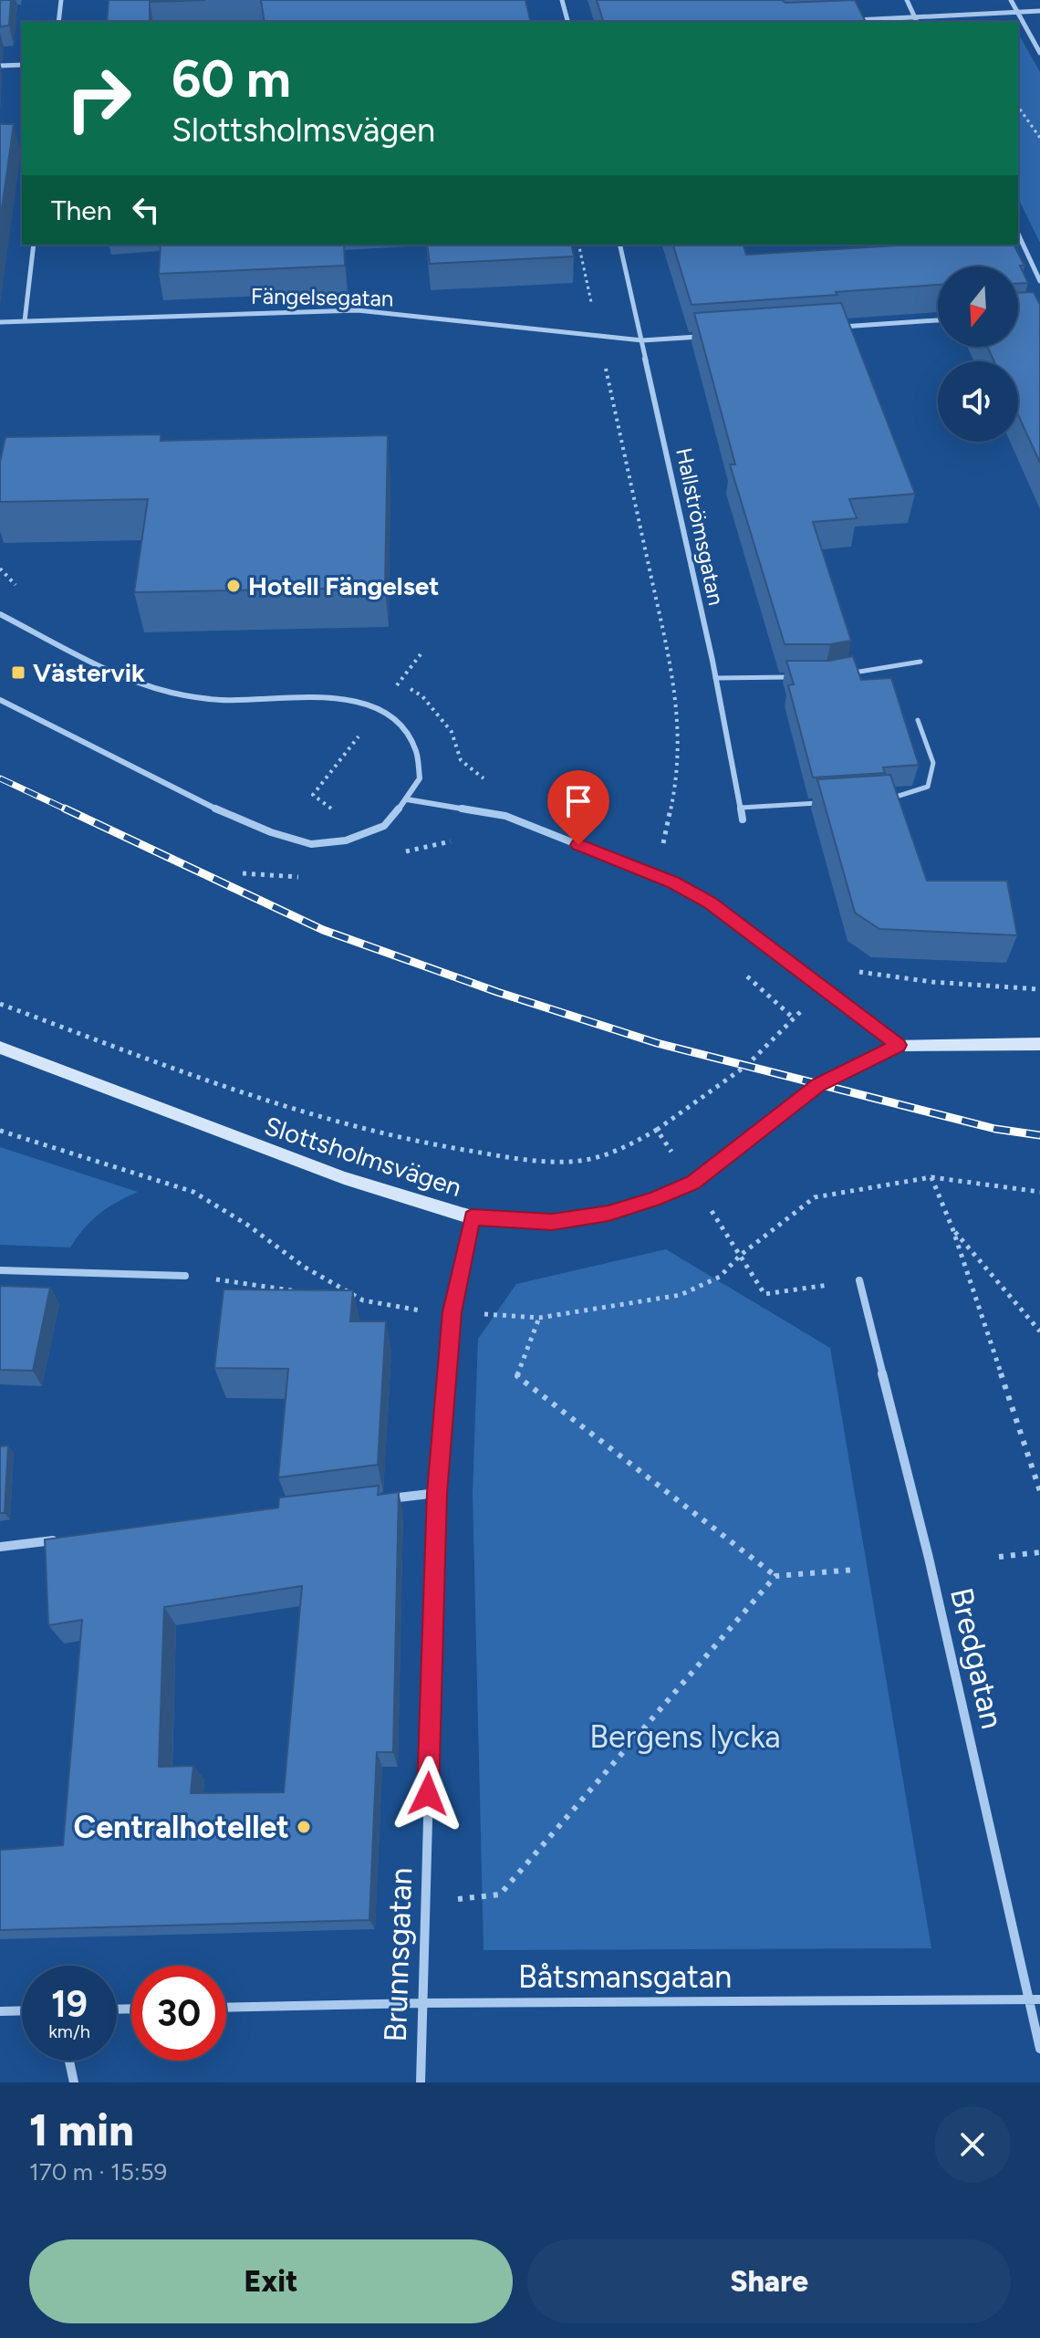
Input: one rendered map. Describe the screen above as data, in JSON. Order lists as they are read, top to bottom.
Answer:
{
  "streets": {
    "street": [
      "Fängelsegatan",
      "Hallströmsgatan",
      "Slottsholmsvägen",
      "Bredgatan",
      "Brunnsgatan",
      "Båtsmansgatan"
    ]
  },
  "crossings": [
    ["Fängelsegatan", "Hallströmsgatan"],
    ["Slottsholmsvägen", "Brunnsgatan"],
    ["Bredgatan", "Båtsmansgatan"],
    ["Brunnsgatan", "Båtsmansgatan"]
  ],
  "parks": ["Bergens lycka"],
  "places": {
    "other": ["Hotell Fängelset", "Centralhotellet"],
    "transit": ["Västervik"]
  },
  "north": "bottom",
  "page": {
    "turn": ["60 m", "Slottsholmsvägen"],
    "then": "Then",
    "speed": "19 km/h",
    "limit": "30",
    "heading": ["1 min", "170 m · 15:59"],
    "buttons": ["Exit", "Share"]
  }
}
